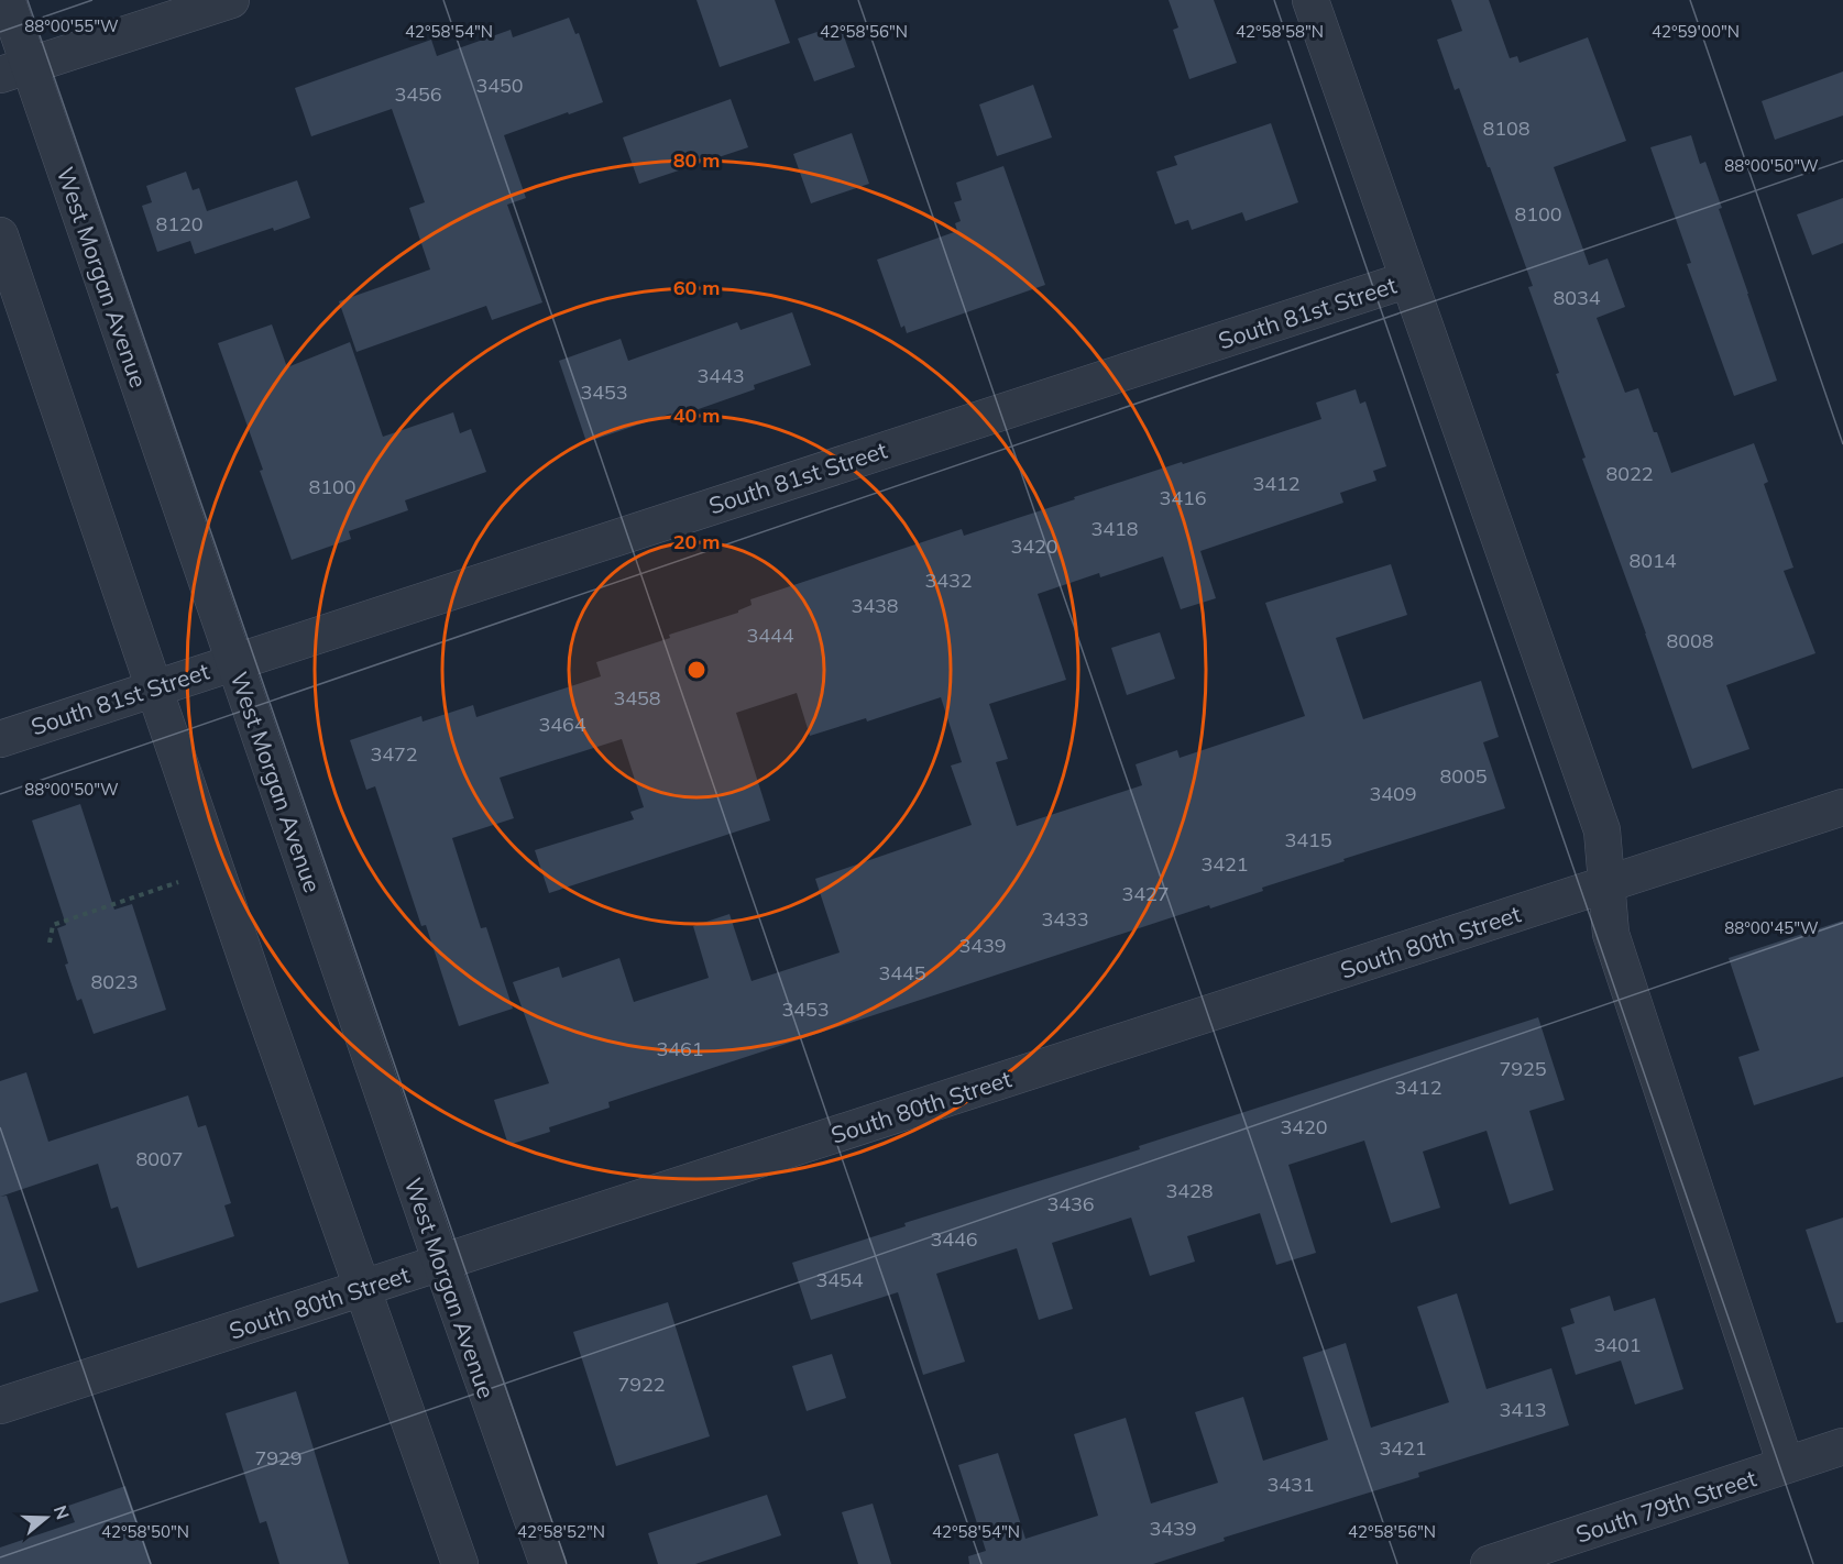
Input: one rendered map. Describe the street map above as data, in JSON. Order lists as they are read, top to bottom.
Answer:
{
  "streets": {
    "street": [
      "West Morgan Avenue",
      "South 81st Street",
      "South 80th Street",
      "South 79th Street"
    ]
  },
  "crossings": [
    ["West Morgan Avenue", "South 81st Street"],
    ["West Morgan Avenue", "South 80th Street"]
  ],
  "house_numbers": [
    "3450",
    "3456",
    "8108",
    "8100",
    "8120",
    "8034",
    "3443",
    "3453",
    "8022",
    "3412",
    "8100",
    "3416",
    "3418",
    "3420",
    "8014",
    "3432",
    "3438",
    "3444",
    "8008",
    "3458",
    "3464",
    "3472",
    "8005",
    "3409",
    "3415",
    "3421",
    "3427",
    "3433",
    "3439",
    "3445",
    "8023",
    "3453",
    "3461",
    "7925",
    "3412",
    "3420",
    "8007",
    "3428",
    "3436",
    "3446",
    "3454",
    "3401",
    "7922",
    "3413",
    "3421",
    "7929",
    "3431",
    "3439"
  ],
  "north": "right",
  "coordinates": [
    "88°00'55\"W",
    "42°58'54\"N",
    "42°58'56\"N",
    "42°59'00\"N",
    "42°58'58\"N",
    "88°00'50\"W",
    "88°00'45\"W",
    "42°58'50\"N",
    "42°58'52\"N"
  ],
  "rings": [
    "80 m",
    "60 m",
    "40 m",
    "20 m"
  ]
}
